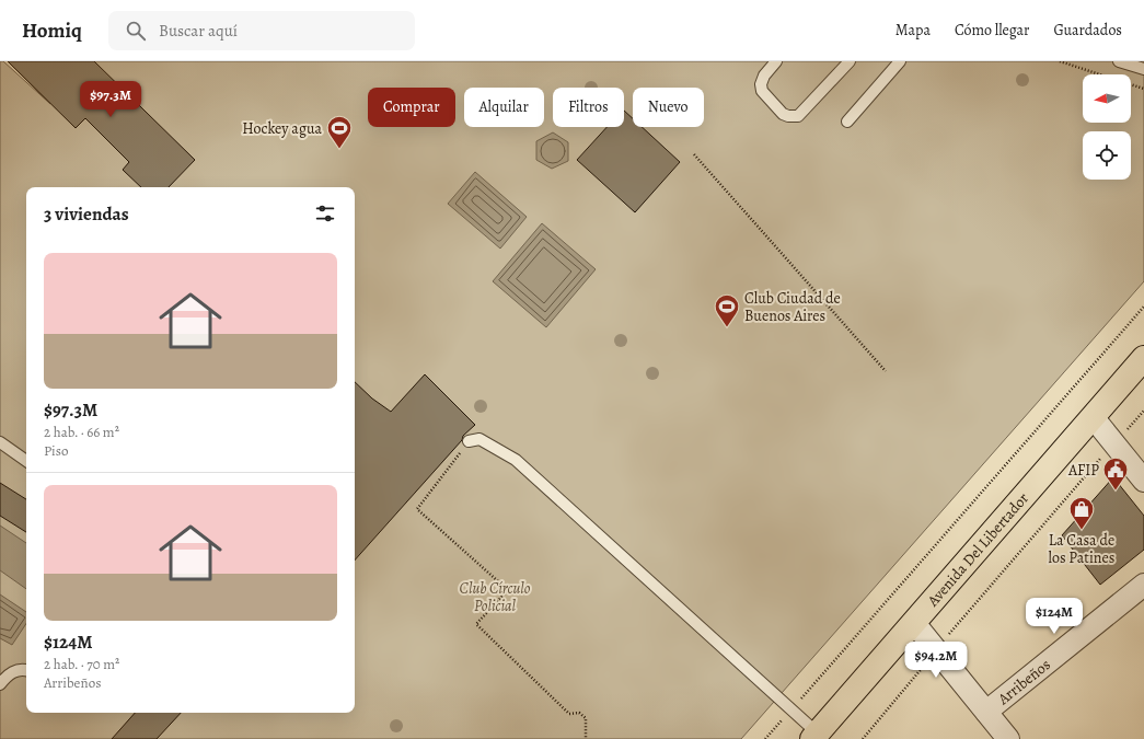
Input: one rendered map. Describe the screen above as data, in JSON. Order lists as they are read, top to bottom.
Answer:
{
  "streets": {
    "main road": ["Avenida Del Libertador"],
    "street": ["Arribeños"]
  },
  "parks": ["Club Círculo Policial"],
  "places": {
    "sports": ["Hockey agua", "Club Ciudad de Buenos Aires"],
    "public building": ["AFIP"],
    "shop": ["La Casa de los Patines"]
  },
  "north": "left",
  "page": {
    "header": "Homiq",
    "search": "Buscar aquí",
    "nav": ["Mapa", "Cómo llegar", "Guardados"],
    "price": ["$97.3M", "$124M", "$94.2M"],
    "chip": [
      "Comprar",
      "Alquilar",
      "Filtros",
      "Nuevo"
    ],
    "heading": "3 viviendas",
    "list": [
      {
        "name": "$97.3M",
        "note": "2 hab. · 66 m² · Piso"
      },
      {
        "name": "$124M",
        "note": "2 hab. · 70 m² · Arribeños"
      }
    ]
  }
}
